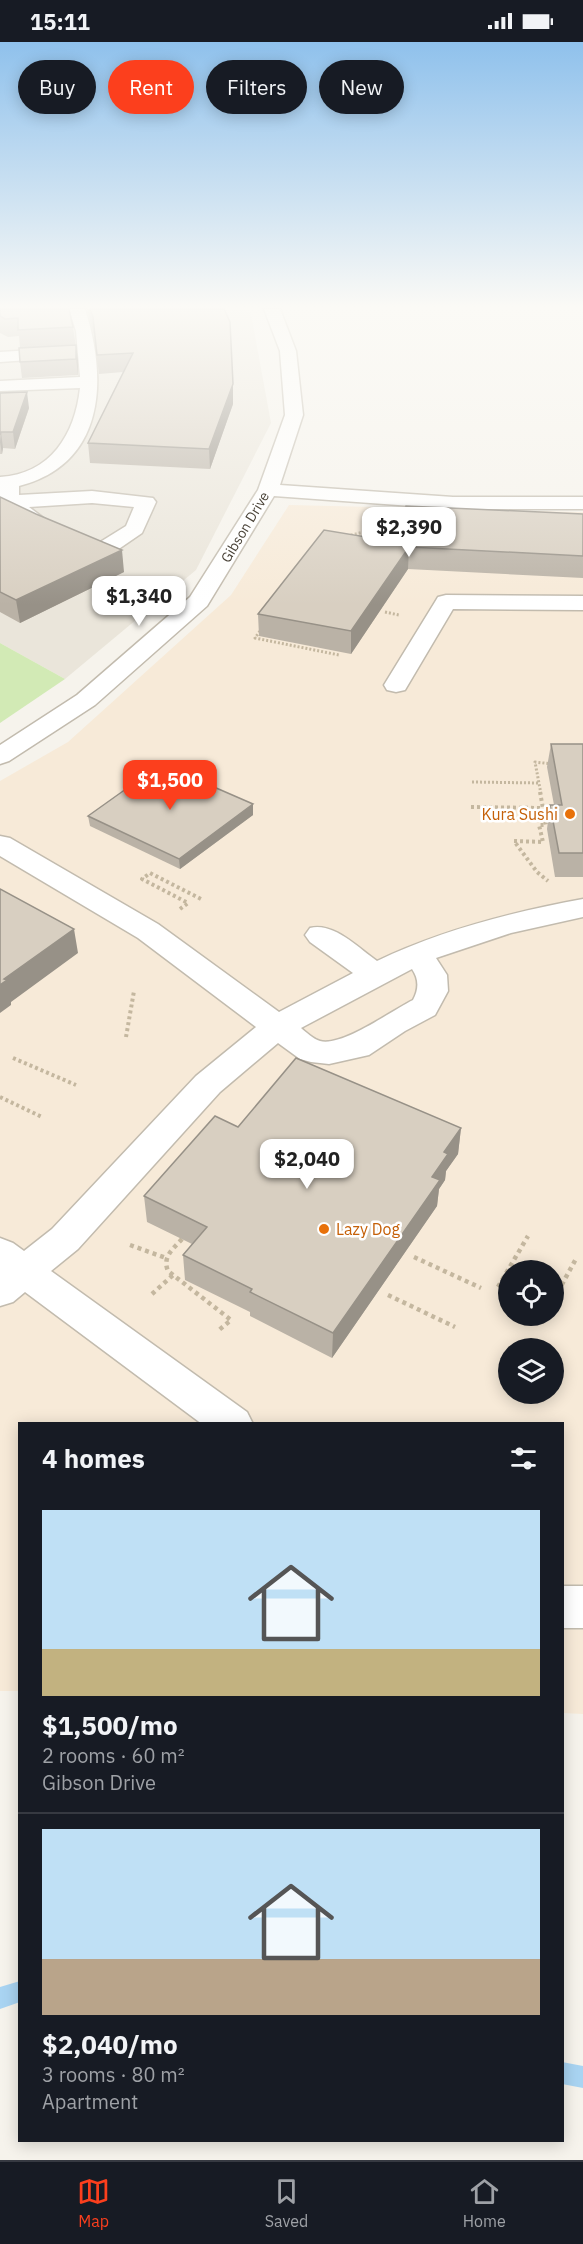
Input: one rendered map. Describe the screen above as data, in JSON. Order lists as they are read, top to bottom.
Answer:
{
  "streets": {
    "street": ["Gibson Drive"]
  },
  "places": ["Kura Sushi", "Lazy Dog"],
  "page": {
    "status": "15:11",
    "chip": [
      "Buy",
      "Rent",
      "Filters",
      "New"
    ],
    "price": [
      "$2,390",
      "$1,340",
      "$1,500",
      "$2,040"
    ],
    "heading": "4 homes",
    "list": [
      {
        "name": "$1,500/mo",
        "note": "2 rooms · 60 m² · Gibson Drive"
      },
      {
        "name": "$2,040/mo",
        "note": "3 rooms · 80 m² · Apartment"
      }
    ],
    "tabs": ["Map", "Saved", "Home"]
  }
}
